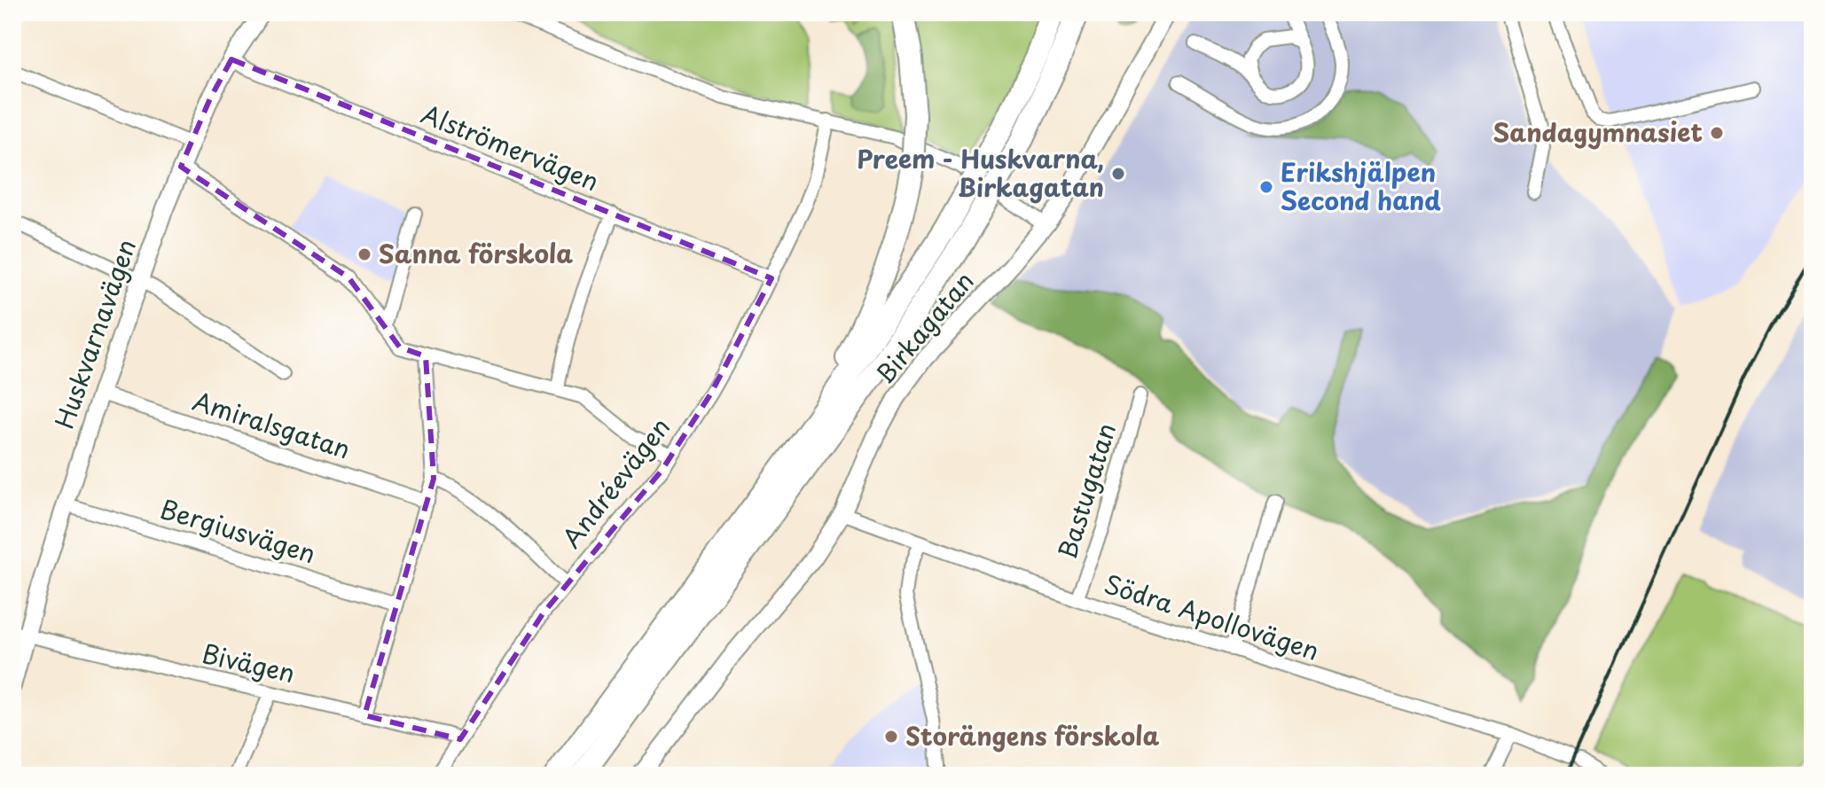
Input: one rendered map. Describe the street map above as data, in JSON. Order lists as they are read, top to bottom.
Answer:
{
  "streets": {
    "street": [
      "Alströmervägen",
      "Birkagatan",
      "Huskvarnavägen",
      "Amiralsgatan",
      "Andréevägen",
      "Bastugatan",
      "Bergiusvägen",
      "Södra Apollovägen",
      "Bivägen"
    ]
  },
  "crossings": [
    ["Alströmervägen", "Huskvarnavägen"],
    ["Alströmervägen", "Andréevägen"],
    ["Birkagatan", "Södra Apollovägen"],
    ["Huskvarnavägen", "Amiralsgatan"],
    ["Huskvarnavägen", "Bergiusvägen"],
    ["Huskvarnavägen", "Bivägen"],
    ["Andréevägen", "Bivägen"],
    ["Bastugatan", "Södra Apollovägen"]
  ],
  "places": [
    "Sandagymnasiet",
    "Preem - Huskvarna, Birkagatan",
    "Erikshjälpen Second hand",
    "Sanna förskola",
    "Storängens förskola"
  ]
}
